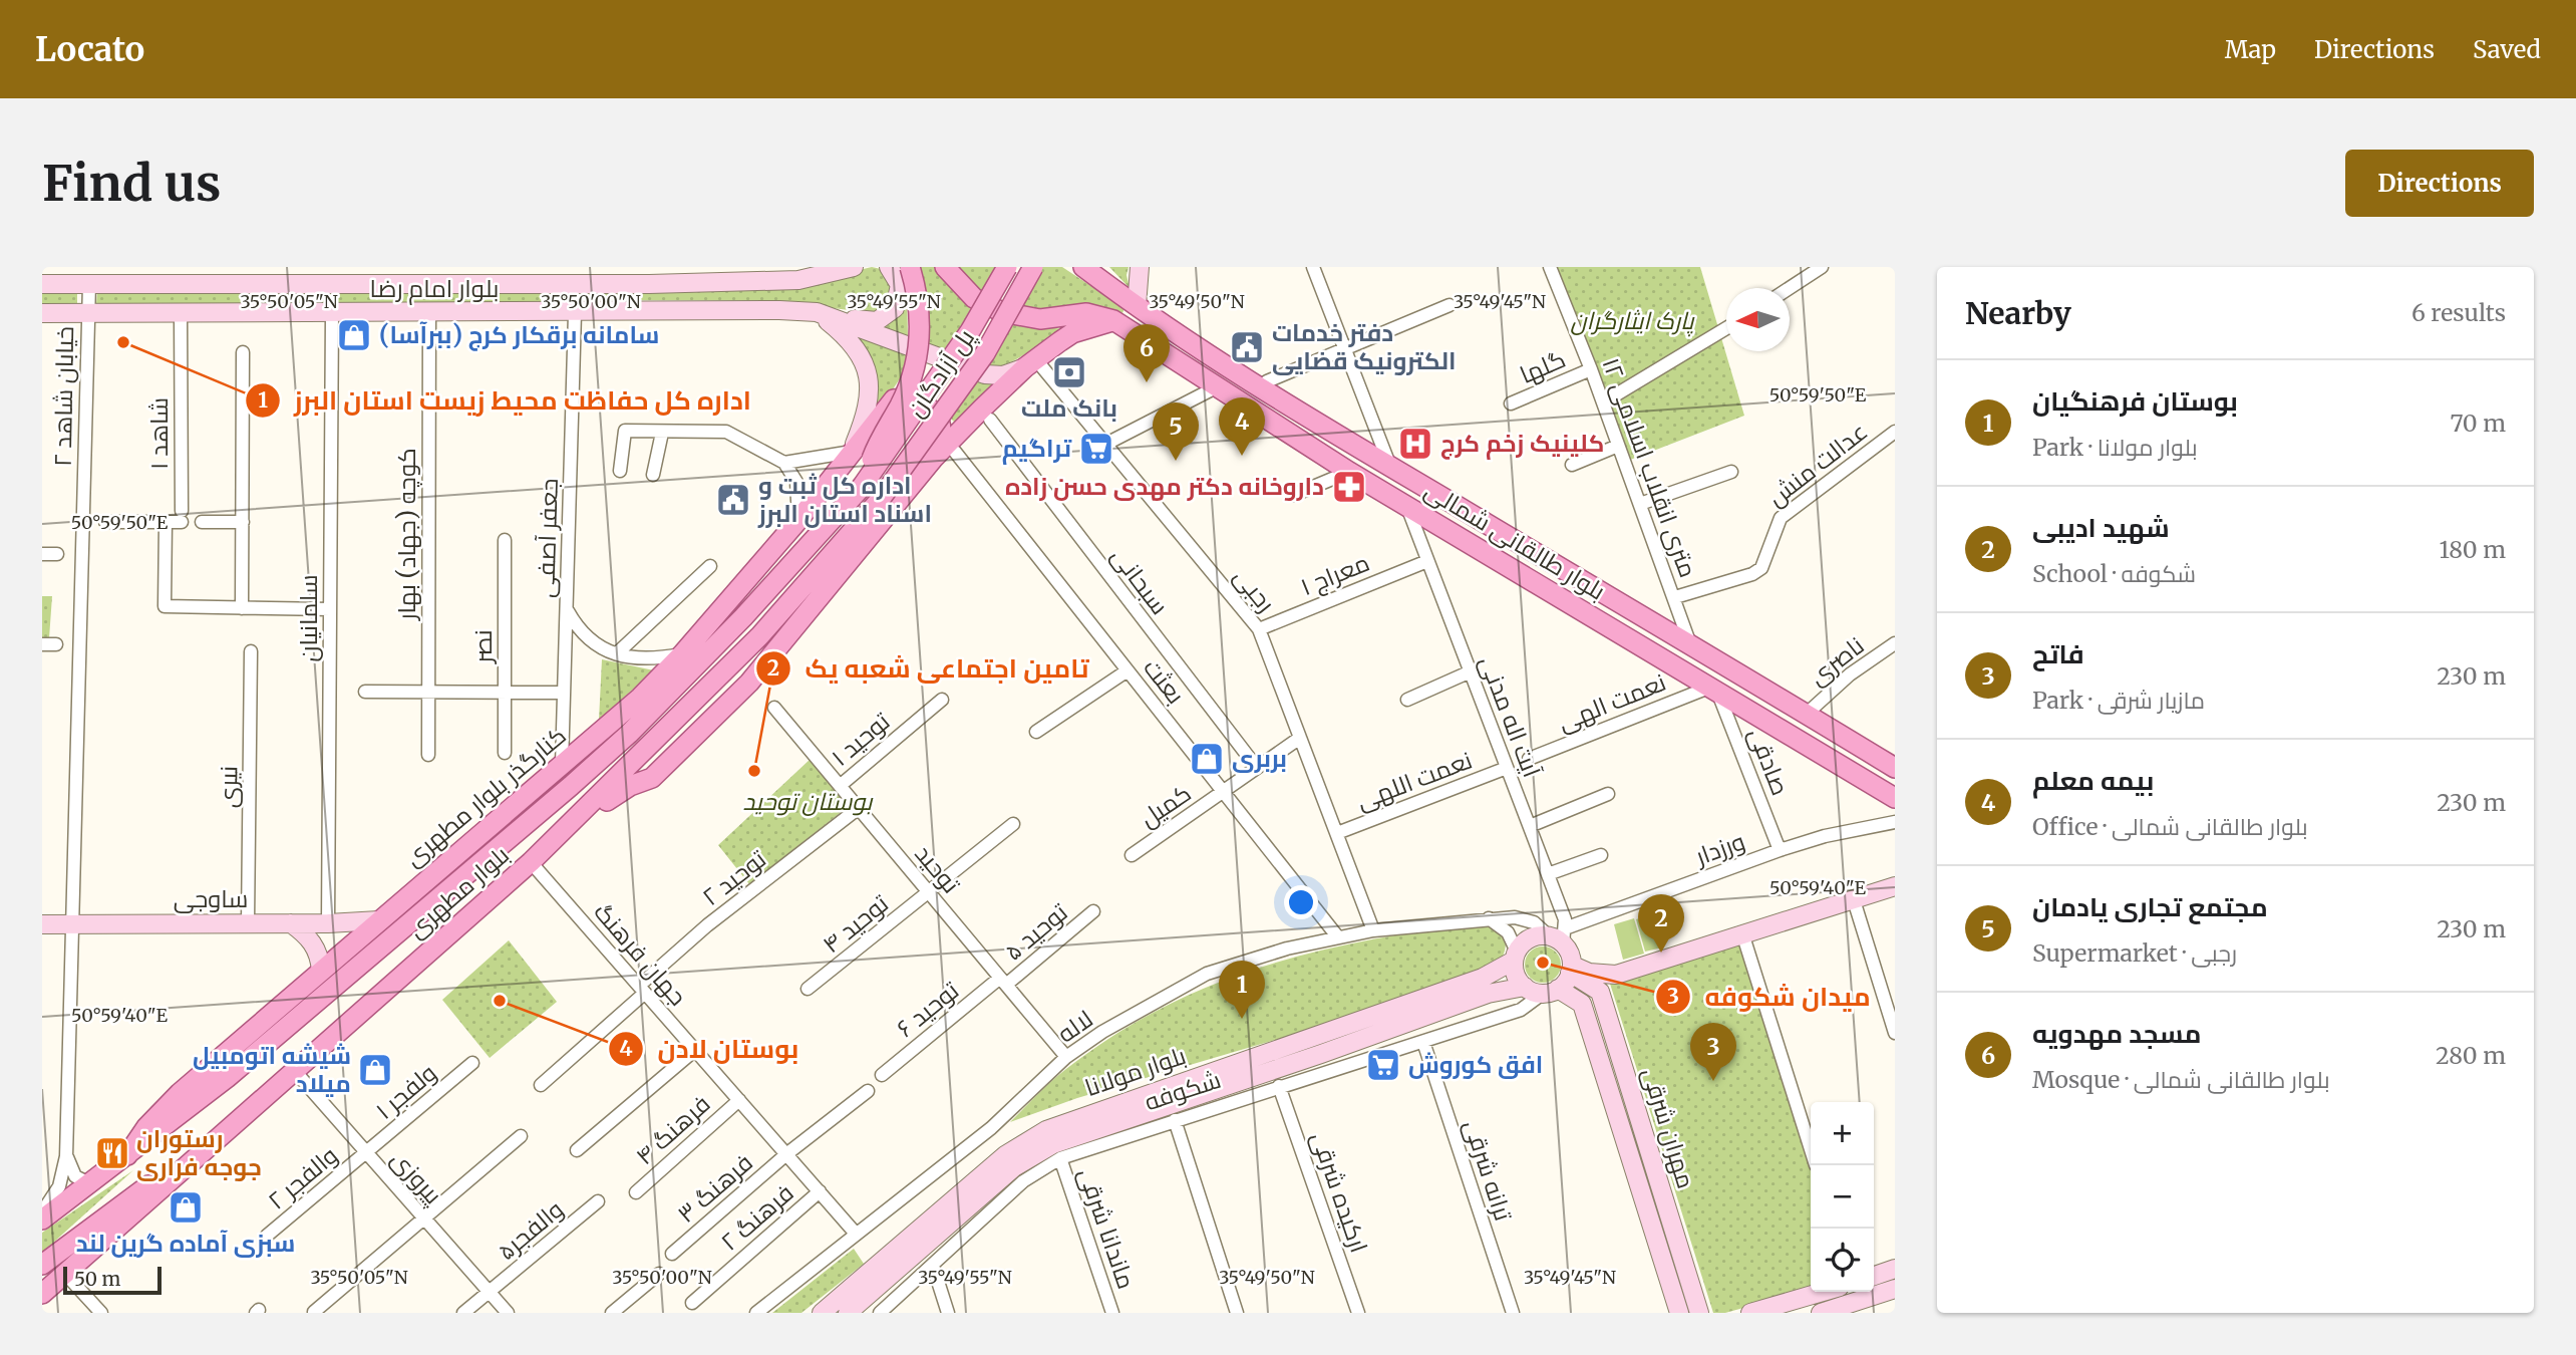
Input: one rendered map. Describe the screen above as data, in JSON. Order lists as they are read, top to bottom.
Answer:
{
  "streets": {
    "main road": [
      "بلوار امام رضا",
      "پل آزادگان",
      "بلوار طالقانی شمالی",
      "کنارگذر بلوار مطهری",
      "بلوار مطهری",
      "ساوجی",
      "بلوار مولانا",
      "مهران شرقی"
    ],
    "street": [
      "گلها",
      "خیابان شاهد ۲",
      "شاهد ۱",
      "عدالت منش",
      "۱۲ متری انقلاب اسلامی",
      "کوچه (جهاد) بهار",
      "جعفر آصفی",
      "معراج ۱",
      "سبحانی",
      "رجبی",
      "سلمانیان",
      "نصر",
      "ناصری",
      "بعثت",
      "نعمت الهی",
      "آیت اله مدنی",
      "توحید ۱",
      "صادقی",
      "نعمت اللهی",
      "نیری",
      "کمیل",
      "ورزدار",
      "توحید",
      "توحید ۲",
      "توحید ۴",
      "توحید ۵",
      "جهان فرهنگ",
      "توحید ۶",
      "لاله",
      "شکوفه",
      "ولفجر ۱",
      "فرهنگ ۴",
      "ترانه شرقی",
      "پیروزی",
      "والفجر ۲",
      "فرهنگ ۳",
      "ارکیده شرقی",
      "فرهنگ ۲",
      "ماندانا شرقی",
      "والفجر۵"
    ]
  },
  "crossings": [
    ["بلوار امام رضا", "خیابان شاهد ۲"],
    ["بلوار امام رضا", "شاهد ۱"],
    ["بلوار امام رضا", "کوچه (جهاد) بهار"],
    ["بلوار امام رضا", "جعفر آصفی"],
    ["بلوار امام رضا", "رجبی"],
    ["بلوار امام رضا", "سلمانیان"],
    ["گلها", "۱۲ متری انقلاب اسلامی"],
    ["پل آزادگان", "بلوار مطهری"],
    ["خیابان شاهد ۲", "ساوجی"],
    ["عدالت منش", "۱۲ متری انقلاب اسلامی"],
    ["۱۲ متری انقلاب اسلامی", "بلوار طالقانی شمالی"],
    ["جعفر آصفی", "کنارگذر بلوار مطهری"],
    ["بلوار طالقانی شمالی", "ناصری"],
    ["بلوار طالقانی شمالی", "نعمت الهی"],
    ["بلوار طالقانی شمالی", "آیت اله مدنی"],
    ["بلوار طالقانی شمالی", "صادقی"],
    ["معراج ۱", "رجبی"],
    ["معراج ۱", "آیت اله مدنی"],
    ["سبحانی", "کمیل"],
    ["رجبی", "نعمت اللهی"],
    ["رجبی", "کمیل"],
    ["رجبی", "لاله"],
    ["سلمانیان", "ساوجی"],
    ["بعثت", "کمیل"],
    ["بعثت", "لاله"],
    ["نعمت الهی", "صادقی"],
    ["آیت اله مدنی", "نعمت اللهی"],
    ["آیت اله مدنی", "ورزدار"],
    ["آیت اله مدنی", "لاله"],
    ["آیت اله مدنی", "بلوار مولانا"],
    ["آیت اله مدنی", "شکوفه"],
    ["آیت اله مدنی", "مهران شرقی"],
    ["توحید ۱", "توحید"],
    ["صادقی", "ورزدار"],
    ["نیری", "ساوجی"],
    ["کنارگذر بلوار مطهری", "بلوار مطهری"],
    ["کنارگذر بلوار مطهری", "ساوجی"],
    ["ورزدار", "لاله"],
    ["ورزدار", "بلوار مولانا"],
    ["ورزدار", "شکوفه"],
    ["ورزدار", "مهران شرقی"],
    ["توحید", "توحید ۲"],
    ["توحید", "توحید ۴"],
    ["توحید", "توحید ۵"],
    ["توحید", "توحید ۶"],
    ["توحید", "لاله"],
    ["توحید ۲", "جهان فرهنگ"],
    ["بلوار مطهری", "جهان فرهنگ"],
    ["بلوار مطهری", "پیروزی"],
    ["توحید ۵", "توحید ۶"],
    ["جهان فرهنگ", "لاله"],
    ["جهان فرهنگ", "فرهنگ ۴"],
    ["جهان فرهنگ", "فرهنگ ۳"],
    ["جهان فرهنگ", "فرهنگ ۲"],
    ["لاله", "بلوار مولانا"],
    ["لاله", "شکوفه"],
    ["لاله", "مهران شرقی"],
    ["بلوار مولانا", "شکوفه"],
    ["بلوار مولانا", "مهران شرقی"],
    ["شکوفه", "مهران شرقی"],
    ["شکوفه", "ترانه شرقی"],
    ["شکوفه", "ارکیده شرقی"],
    ["شکوفه", "ماندانا شرقی"],
    ["ولفجر ۱", "پیروزی"],
    ["ولفجر ۱", "والفجر ۲"],
    ["پیروزی", "والفجر ۲"],
    ["پیروزی", "والفجر۵"]
  ],
  "parks": ["پارک ایثارگران", "بوستان توحید"],
  "places": {
    "shop": [
      "سامانه برقکار کرج (ببرآسا)",
      "بربری",
      "شیشه اتومبیل میلاد",
      "سبزی آماده گرین لند"
    ],
    "other": [
      "اداره کل حفاظت محیط زیست استان البرز",
      "تامین اجتماعی شعبه یک",
      "میدان شکوفه",
      "بوستان لادن"
    ],
    "public building": ["دفتر خدمات الکترونیک قضایی", "اداره کل ثبت و اسناد استان البرز"],
    "bank": ["بانک ملت"],
    "hospital": ["کلینیک زخم کرج"],
    "supermarket": ["تراگیم", "افق کوروش"],
    "pharmacy": ["داروخانه دکتر مهدی حسن زاده"],
    "restaurant": ["رستوران جوجه فراری"]
  },
  "scale_bar": "50 m",
  "north": "left",
  "page": {
    "header": "Locato",
    "nav": ["Map", "Directions", "Saved"],
    "buttons": "Directions",
    "title": "Find us",
    "heading": ["Nearby", "6 results"],
    "pins": [
      "6",
      "4",
      "5",
      "2",
      "1",
      "3"
    ],
    "list": [
      {
        "mark": "1",
        "name": "بوستان فرهنگیان",
        "note": "Park · بلوار مولانا",
        "value": "70 m"
      },
      {
        "mark": "2",
        "name": "شهید ادیبی",
        "note": "School · شکوفه",
        "value": "180 m"
      },
      {
        "mark": "3",
        "name": "فاتح",
        "note": "Park · مازیار شرقی",
        "value": "230 m"
      },
      {
        "mark": "4",
        "name": "بیمه معلم",
        "note": "Office · بلوار طالقانی شمالی",
        "value": "230 m"
      },
      {
        "mark": "5",
        "name": "مجتمع تجاری یادمان",
        "note": "Supermarket · رجبی",
        "value": "230 m"
      },
      {
        "mark": "6",
        "name": "مسجد مهدویه",
        "note": "Mosque · بلوار طالقانی شمالی",
        "value": "280 m"
      }
    ],
    "map_buttons": ["+", "−"],
    "scale": "50 m"
  },
  "coordinates": [
    "35°50'05\"N",
    "35°50'00\"N",
    "35°49'55\"N",
    "35°49'50\"N",
    "35°49'45\"N",
    "50°59'50\"E",
    "50°59'40\"E"
  ]
}
